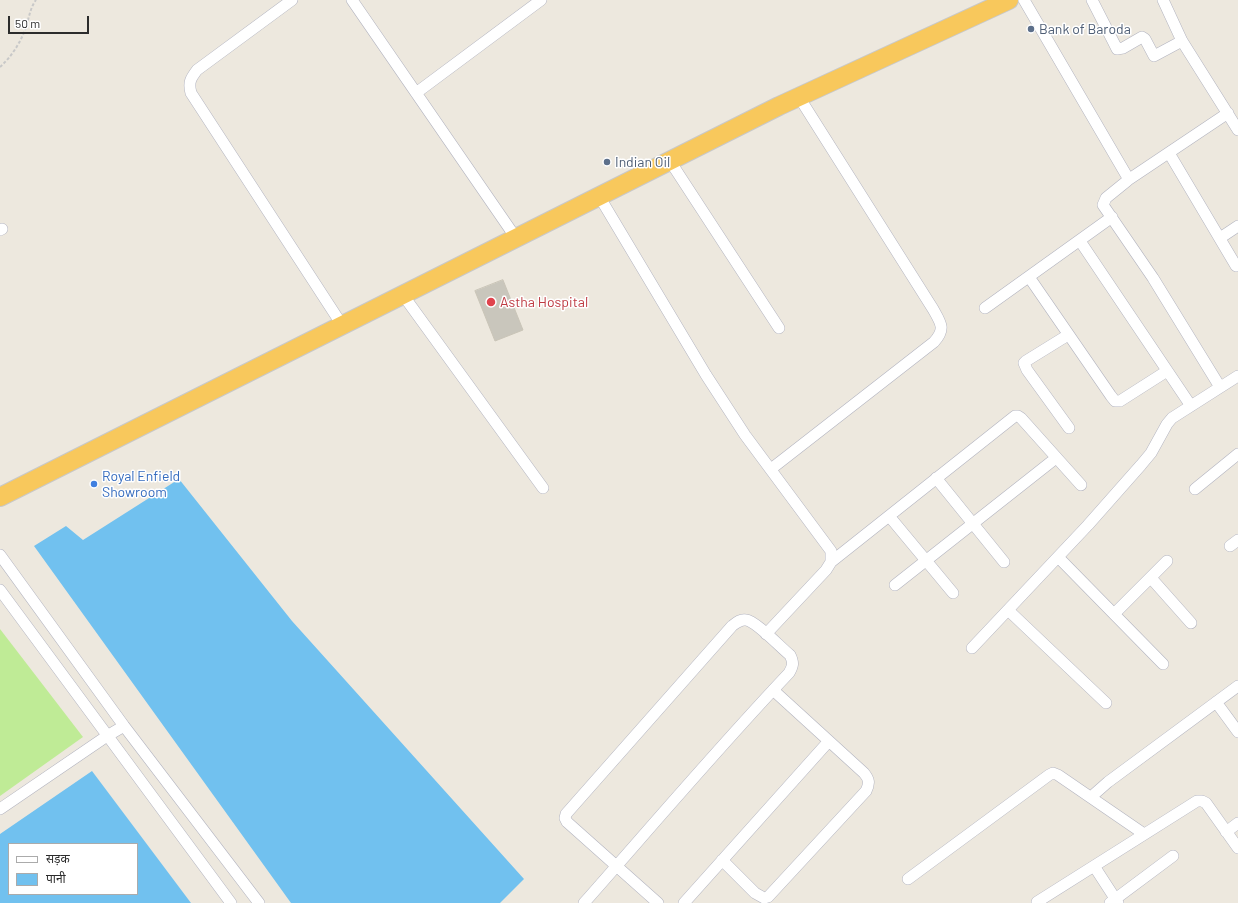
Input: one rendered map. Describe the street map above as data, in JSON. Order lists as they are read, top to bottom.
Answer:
{
  "places": [
    "Bank of Baroda",
    "Indian Oil",
    "Astha Hospital",
    "Royal Enfield Showroom"
  ],
  "legend": ["सड़क", "पानी"],
  "scale_bar": "50 m"
}
